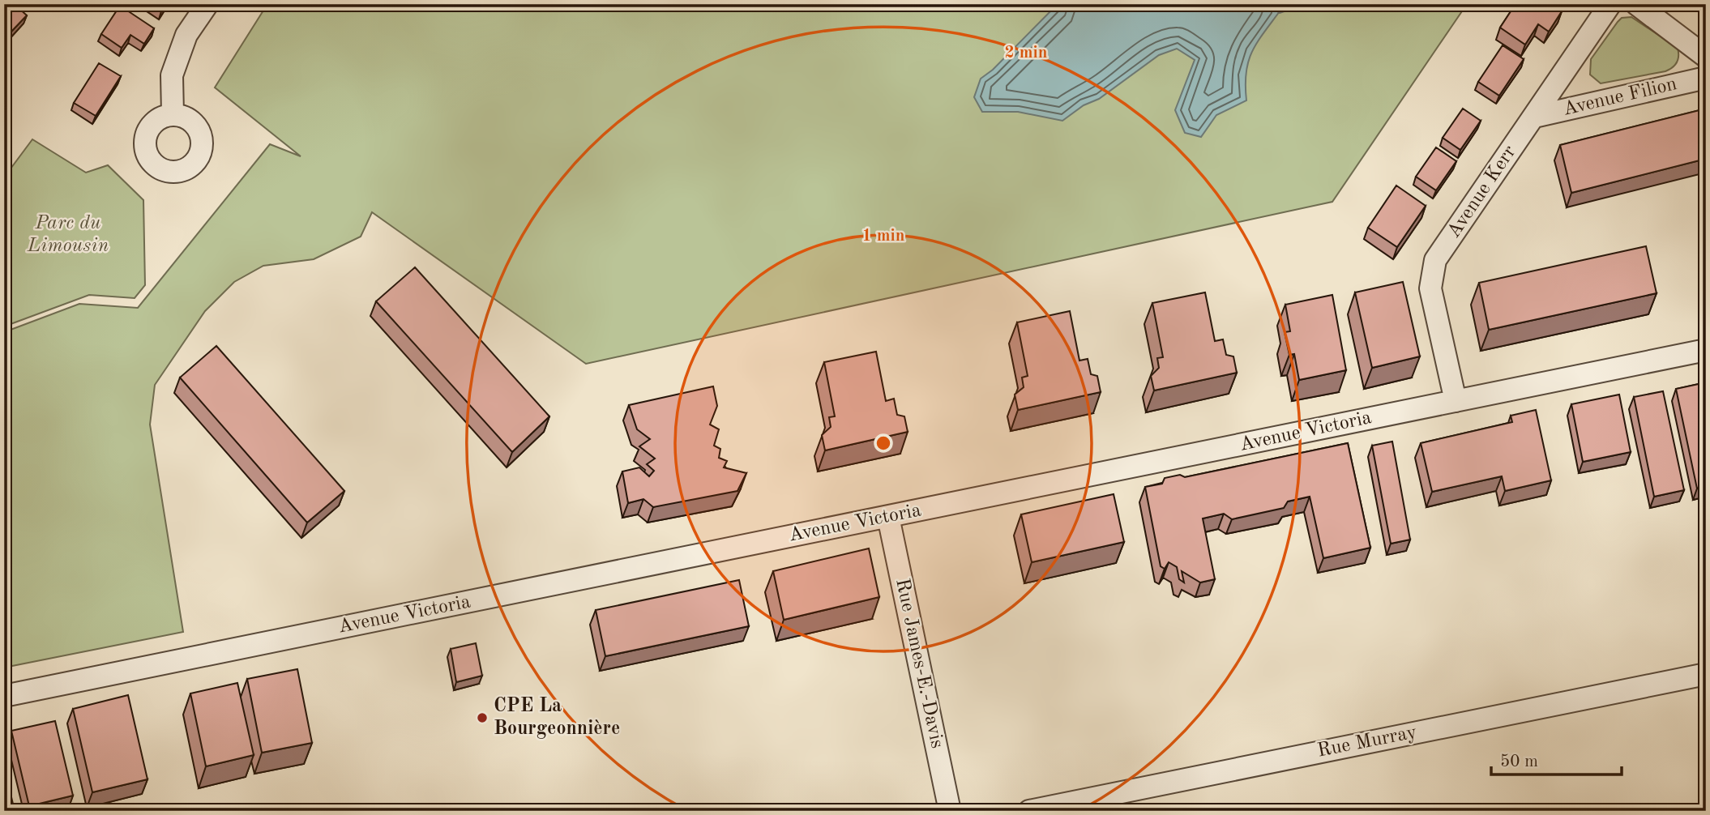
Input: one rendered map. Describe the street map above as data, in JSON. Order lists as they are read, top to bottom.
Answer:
{
  "streets": {
    "street": [
      "Avenue Filion",
      "Avenue Kerr",
      "Avenue Victoria",
      "Rue James-E.-Davis",
      "Rue Murray"
    ]
  },
  "crossings": [
    ["Avenue Filion", "Avenue Kerr"],
    ["Avenue Kerr", "Avenue Victoria"],
    ["Avenue Victoria", "Rue James-E.-Davis"]
  ],
  "parks": ["Parc du Limousin"],
  "places": ["CPE La Bourgeonnière"],
  "scale_bar": "50 m",
  "rings": ["2 min", "1 min"]
}
